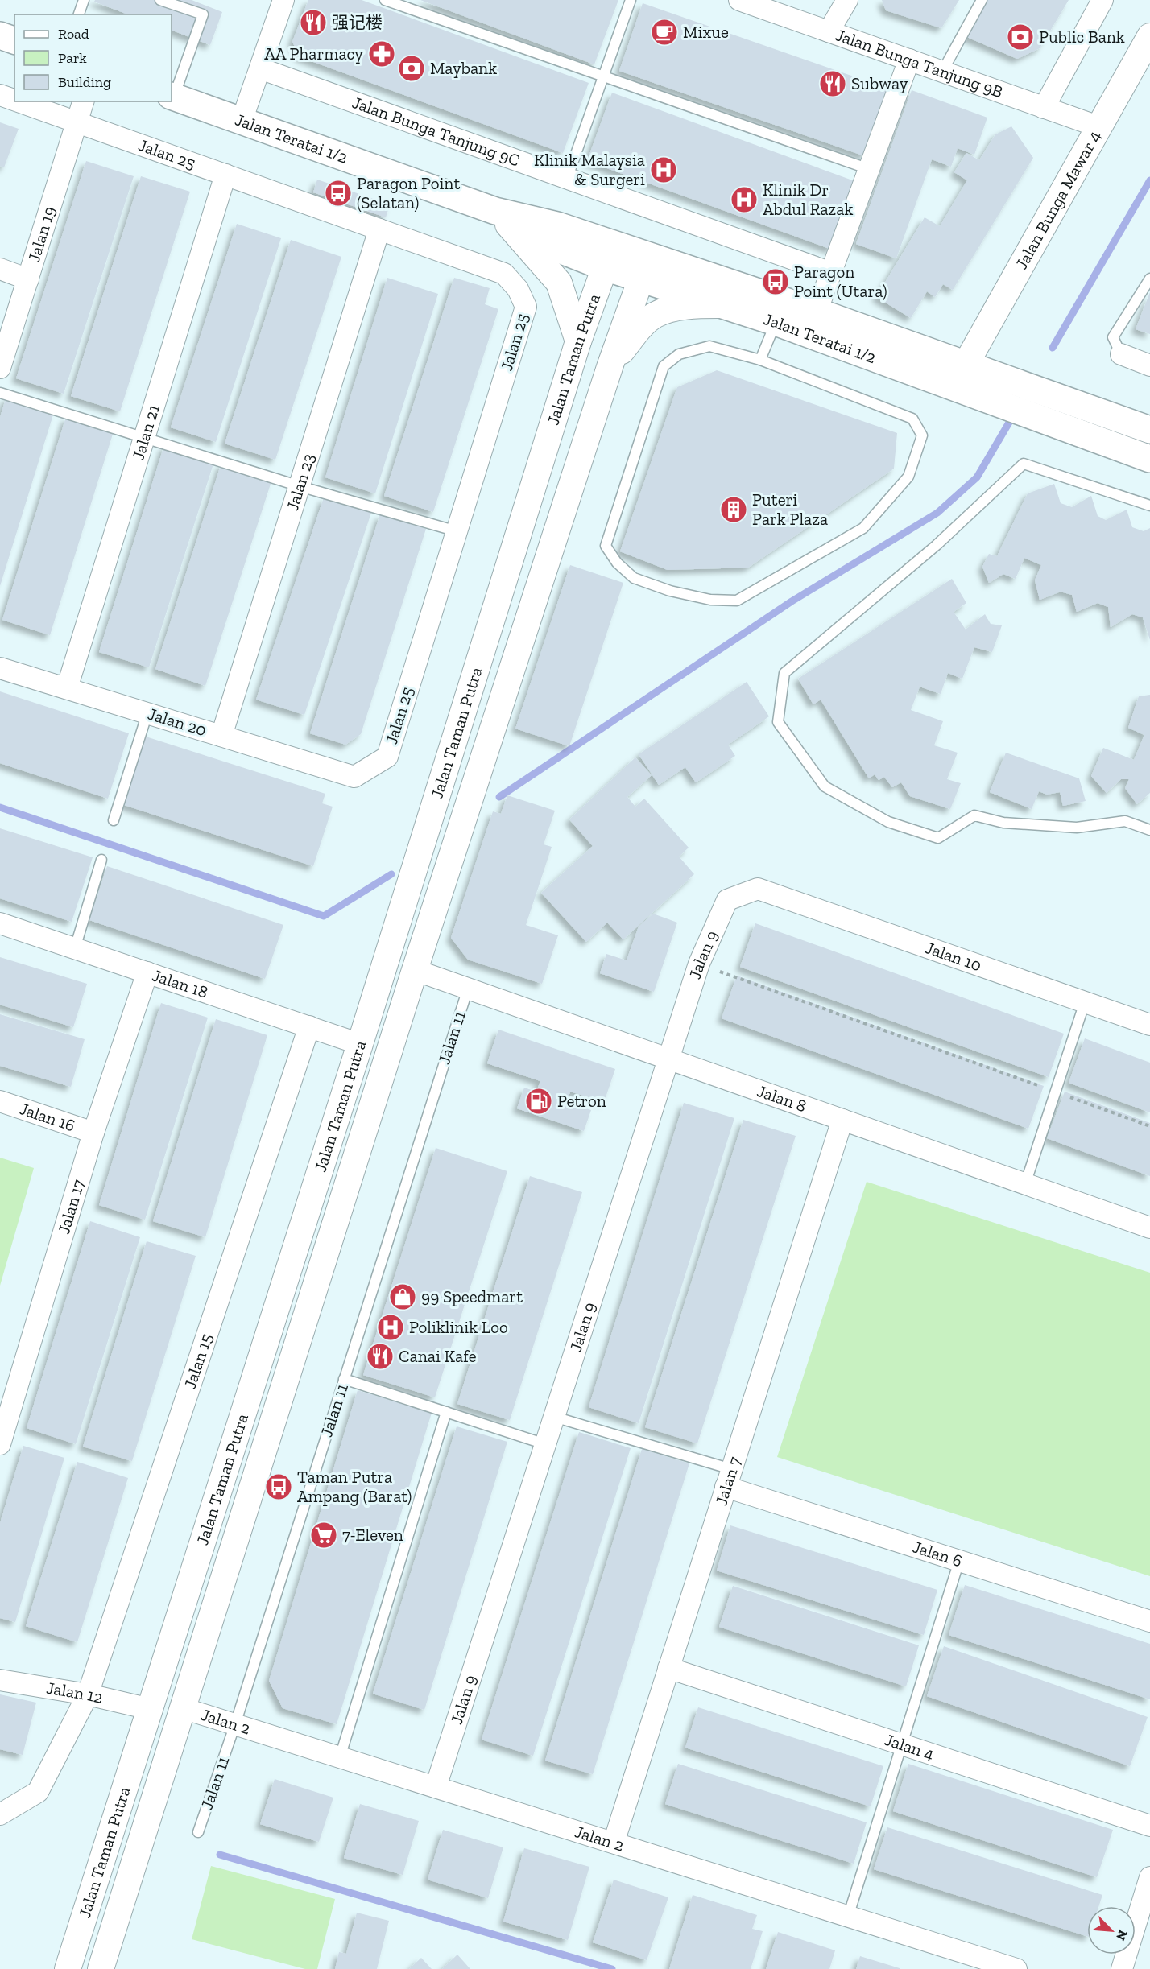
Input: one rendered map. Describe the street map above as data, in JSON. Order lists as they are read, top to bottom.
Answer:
{
  "streets": {
    "main road": ["Jalan Teratai 1/2"],
    "street": [
      "Jalan Bunga Tanjung 9B",
      "Jalan Bunga Tanjung 9C",
      "Jalan 25",
      "Jalan Bunga Mawar 4",
      "Jalan 19",
      "Jalan Taman Putra",
      "Jalan 21",
      "Jalan 23",
      "Jalan 20",
      "Jalan 9",
      "Jalan 10",
      "Jalan 18",
      "Jalan 8",
      "Jalan 16",
      "Jalan 17",
      "Jalan 15",
      "Jalan 7",
      "Jalan 6",
      "Jalan 12",
      "Jalan 2",
      "Jalan 4"
    ],
    "lane": ["Jalan 11"]
  },
  "crossings": [
    ["Jalan Bunga Tanjung 9B", "Jalan Bunga Mawar 4"],
    ["Jalan Teratai 1/2", "Jalan Bunga Mawar 4"],
    ["Jalan Teratai 1/2", "Jalan Taman Putra"],
    ["Jalan 25", "Jalan 19"],
    ["Jalan 25", "Jalan 21"],
    ["Jalan 25", "Jalan 23"],
    ["Jalan 25", "Jalan 20"],
    ["Jalan Taman Putra", "Jalan 18"],
    ["Jalan Taman Putra", "Jalan 8"],
    ["Jalan Taman Putra", "Jalan 12"],
    ["Jalan Taman Putra", "Jalan 2"],
    ["Jalan 21", "Jalan 20"],
    ["Jalan 23", "Jalan 20"],
    ["Jalan 9", "Jalan 10"],
    ["Jalan 9", "Jalan 8"],
    ["Jalan 9", "Jalan 2"],
    ["Jalan 18", "Jalan 17"],
    ["Jalan 18", "Jalan 15"],
    ["Jalan 11", "Jalan 8"],
    ["Jalan 11", "Jalan 2"],
    ["Jalan 8", "Jalan 7"],
    ["Jalan 16", "Jalan 17"],
    ["Jalan 15", "Jalan 12"],
    ["Jalan 7", "Jalan 6"],
    ["Jalan 7", "Jalan 2"],
    ["Jalan 7", "Jalan 4"]
  ],
  "places": {
    "restaurant": ["强记楼", "Subway", "Canai Kafe"],
    "cafe": ["Mixue"],
    "bank": ["Public Bank", "Maybank"],
    "pharmacy": ["AA Pharmacy"],
    "hospital": ["Klinik Malaysia & Surgeri", "Klinik Dr Abdul Razak", "Poliklinik Loo"],
    "bus stop": ["Paragon Point (Selatan)", "Paragon Point (Utara)", "Taman Putra Ampang (Barat)"],
    "building": ["Puteri Park Plaza"],
    "fuel station": ["Petron"],
    "shop": ["99 Speedmart"],
    "supermarket": ["7-Eleven"]
  },
  "legend": ["Road", "Park", "Building"],
  "north": "bottom right"
}
